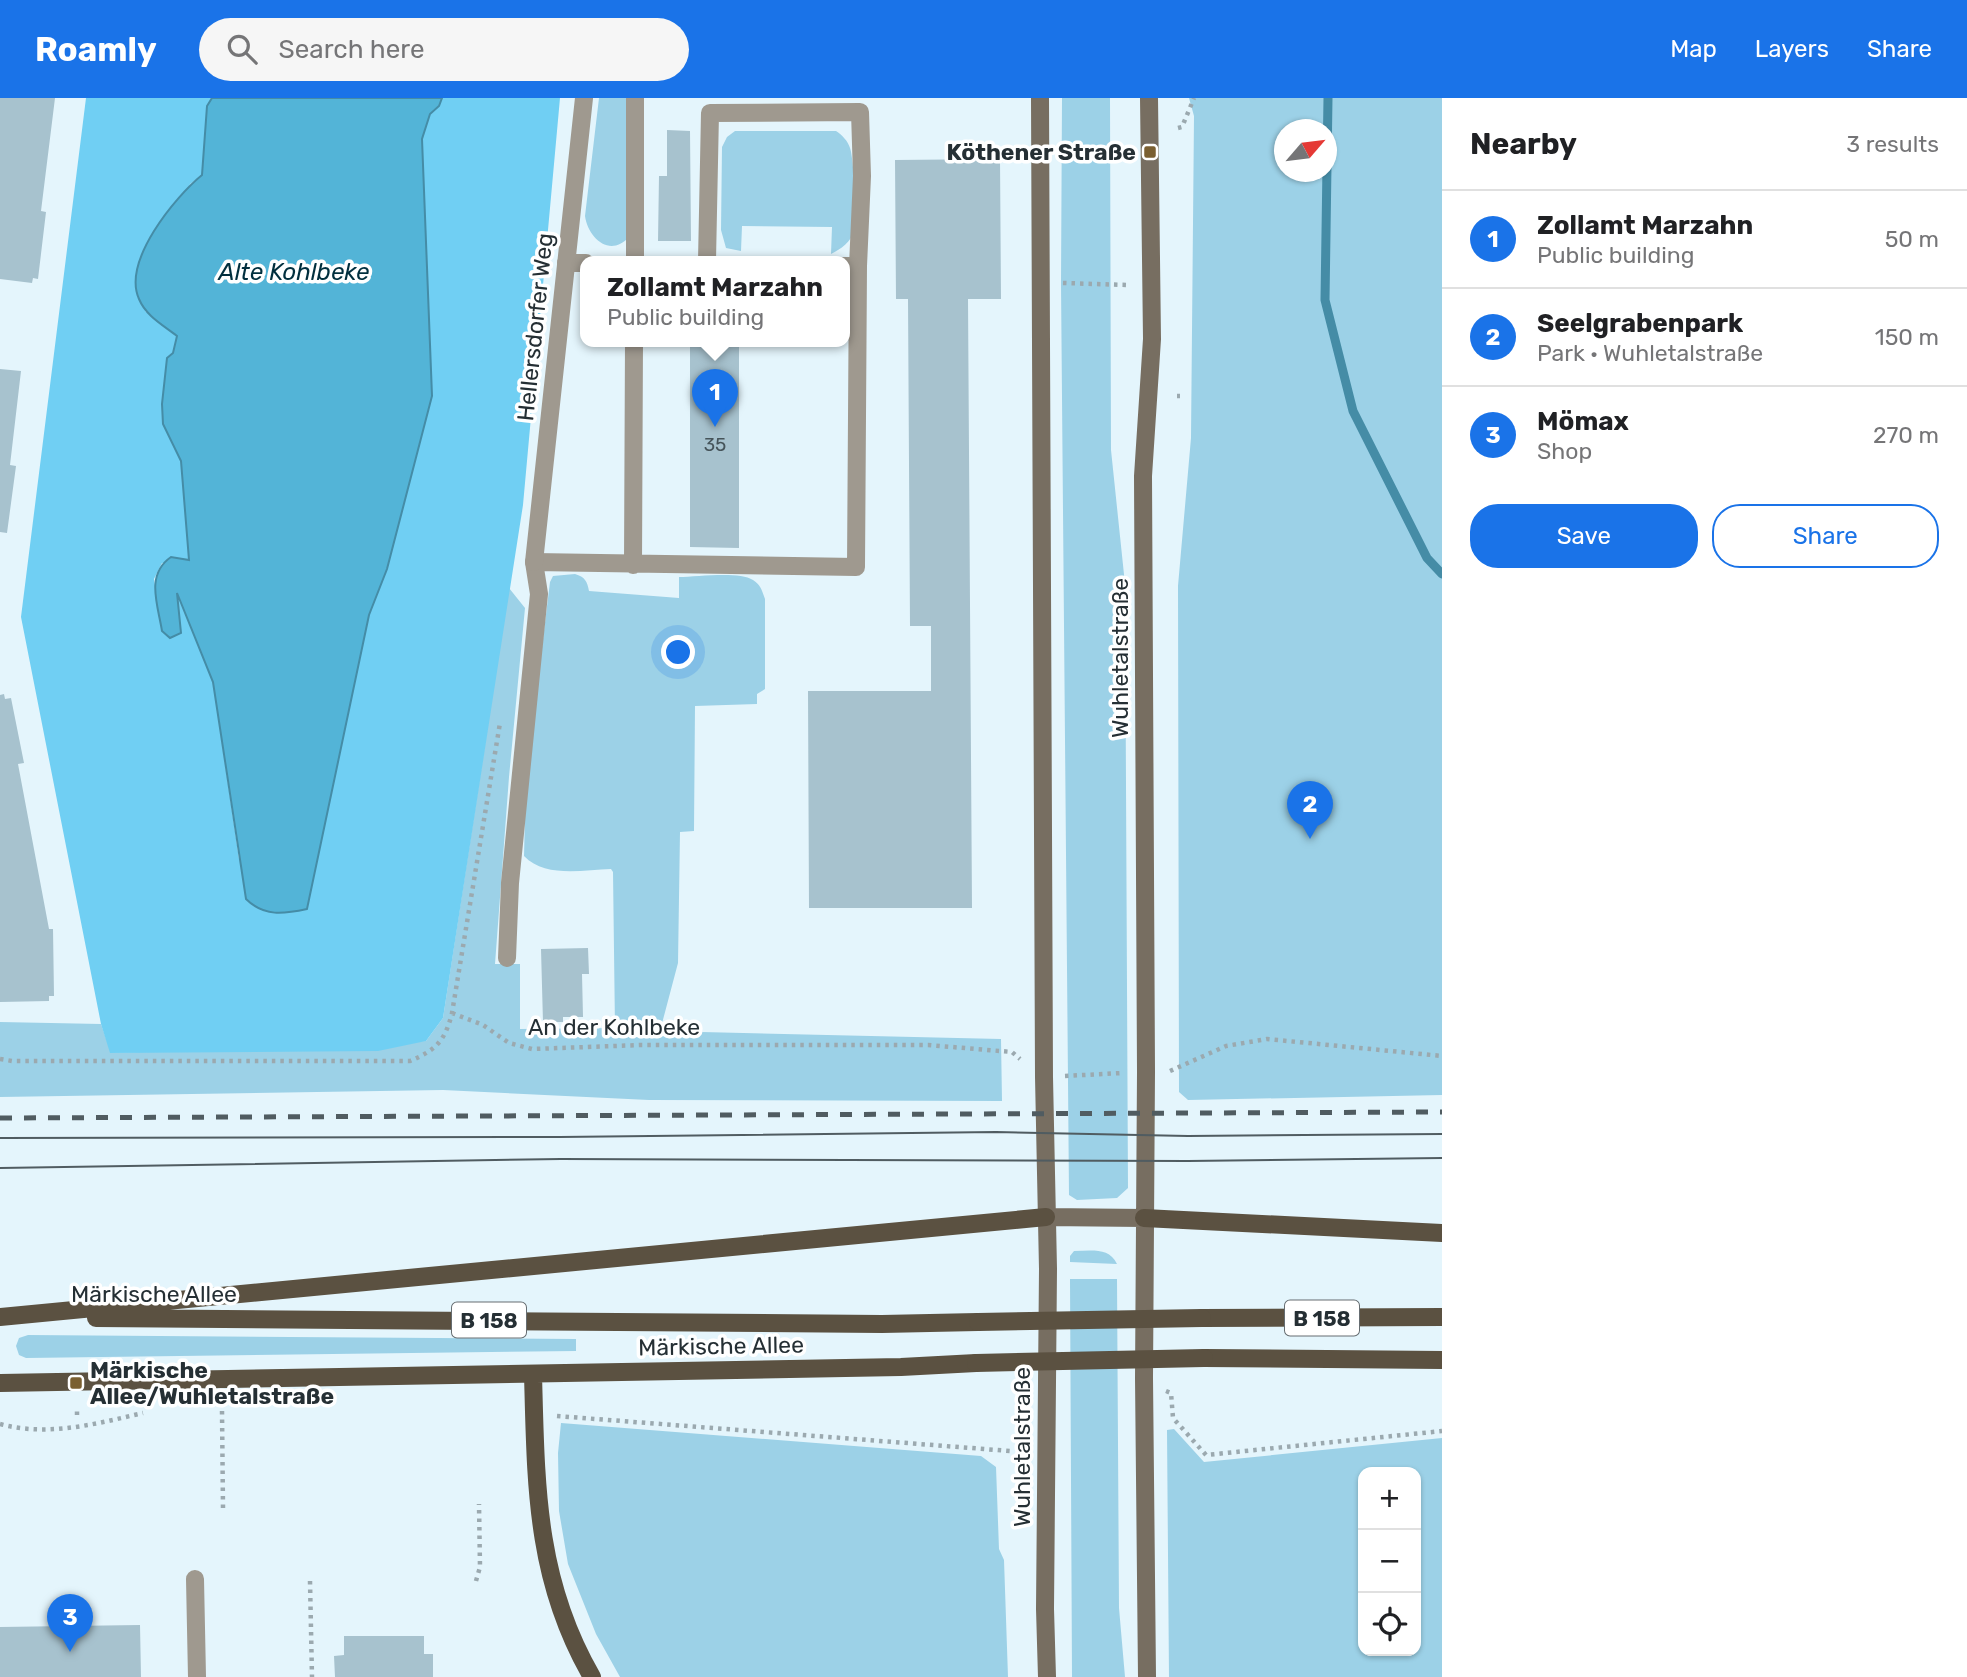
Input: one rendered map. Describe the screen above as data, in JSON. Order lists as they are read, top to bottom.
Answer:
{
  "streets": {
    "main road": ["Wuhletalstraße", "Märkische Allee", "B 158"],
    "street": ["Hellersdorfer Weg"],
    "path": ["An der Kohlbeke"]
  },
  "crossings": [
    ["Wuhletalstraße", "An der Kohlbeke"]
  ],
  "water": ["Alte Kohlbeke"],
  "places": {
    "transit": ["Köthener Straße", "Märkische Allee/Wuhletalstraße"]
  },
  "house_numbers": ["35"],
  "north": "top right",
  "page": {
    "header": "Roamly",
    "search": "Search here",
    "nav": ["Map", "Layers", "Share"],
    "heading": ["Nearby", "3 results"],
    "list": [
      {
        "mark": "1",
        "name": "Zollamt Marzahn",
        "note": "Public building",
        "value": "50 m"
      },
      {
        "mark": "2",
        "name": "Seelgrabenpark",
        "note": "Park · Wuhletalstraße",
        "value": "150 m"
      },
      {
        "mark": "3",
        "name": "Mömax",
        "note": "Shop",
        "value": "270 m"
      }
    ],
    "popup": ["Zollamt Marzahn", "Public building"],
    "pins": ["1", "2", "3"],
    "buttons": ["Save", "Share"],
    "map_buttons": ["+", "−"]
  }
}
